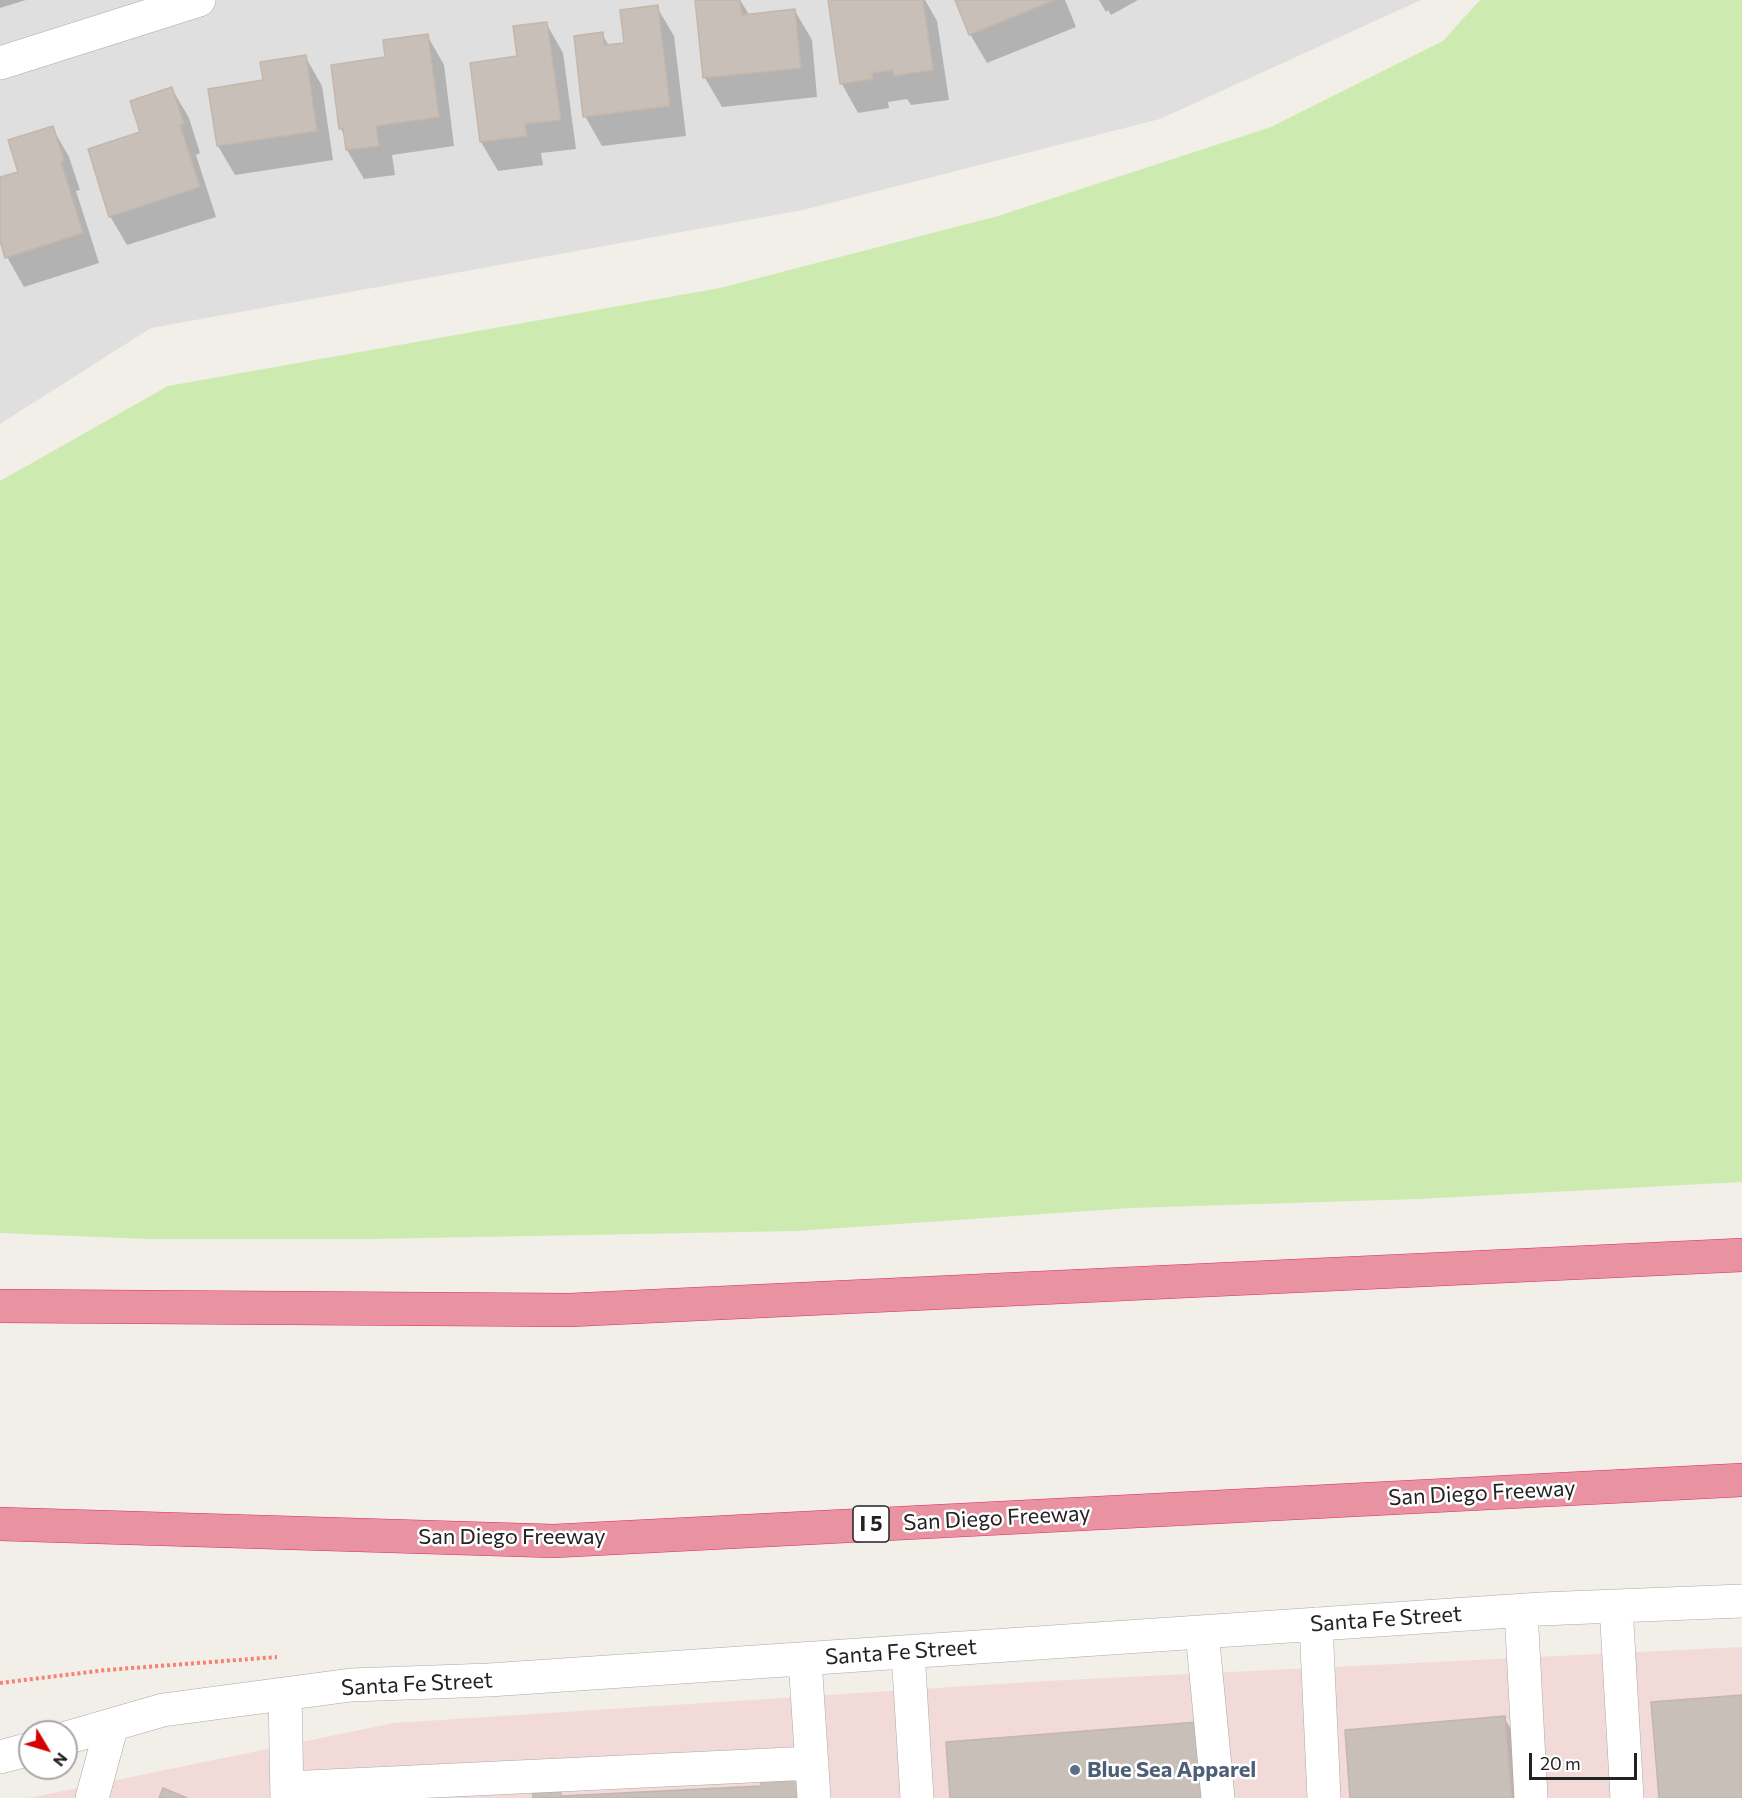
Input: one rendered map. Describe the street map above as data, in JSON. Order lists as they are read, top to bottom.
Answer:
{
  "streets": {
    "highway": ["San Diego Freeway", "I 5"],
    "street": ["Santa Fe Street"]
  },
  "places": ["Blue Sea Apparel"],
  "scale_bar": "20 m",
  "north": "bottom right"
}
